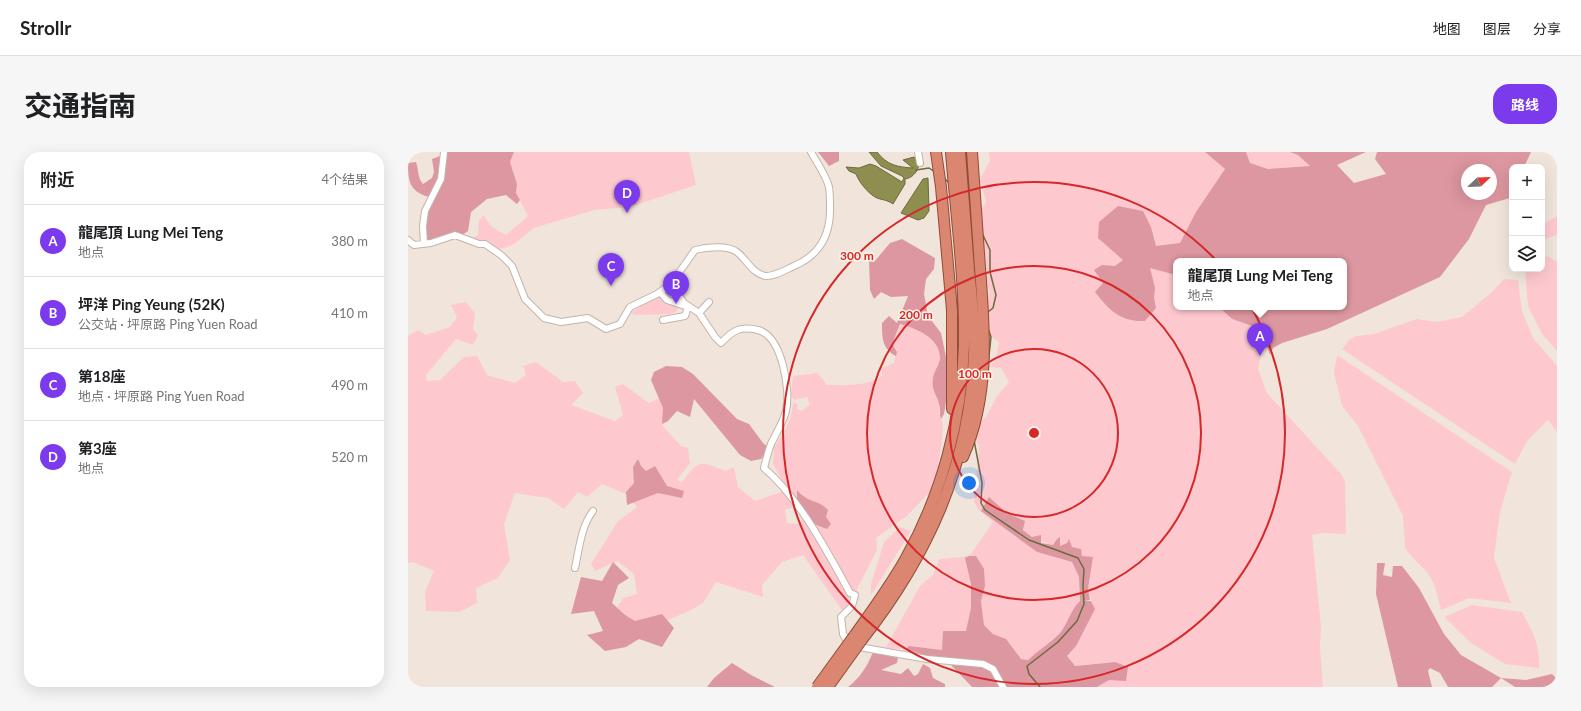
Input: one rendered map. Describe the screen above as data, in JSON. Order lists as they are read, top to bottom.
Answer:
{
  "north": "top right",
  "page": {
    "header": "Strollr",
    "nav": ["地图", "图层", "分享"],
    "title": "交通指南",
    "buttons": "路线",
    "heading": ["附近", "4个结果"],
    "map_buttons": ["+", "−"],
    "pins": [
      "D",
      "C",
      "B",
      "A"
    ],
    "list": [
      {
        "mark": "A",
        "name": "龍尾頂 Lung Mei Teng",
        "note": "地点",
        "value": "380 m"
      },
      {
        "mark": "B",
        "name": "坪洋 Ping Yeung (52K)",
        "note": "公交站 · 坪原路 Ping Yuen Road",
        "value": "410 m"
      },
      {
        "mark": "C",
        "name": "第18座",
        "note": "地点 · 坪原路 Ping Yuen Road",
        "value": "490 m"
      },
      {
        "mark": "D",
        "name": "第3座",
        "note": "地点",
        "value": "520 m"
      }
    ],
    "popup": ["龍尾頂 Lung Mei Teng", "地点"]
  },
  "rings": ["300 m", "200 m", "100 m"]
}
